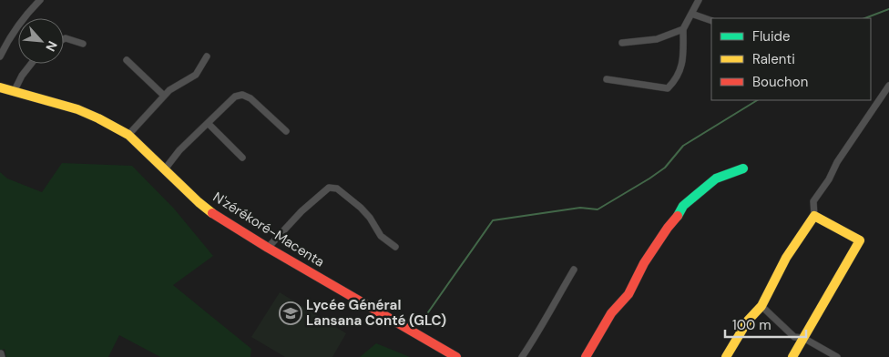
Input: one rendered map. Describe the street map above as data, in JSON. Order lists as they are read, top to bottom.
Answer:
{
  "streets": {
    "main road": ["N'zérékoré-Macenta"]
  },
  "places": {
    "school or university": ["Lycée Général Lansana Conté (GLC)"]
  },
  "legend": ["Fluide", "Ralenti", "Bouchon"],
  "scale_bar": "100 m",
  "north": "bottom right"
}
